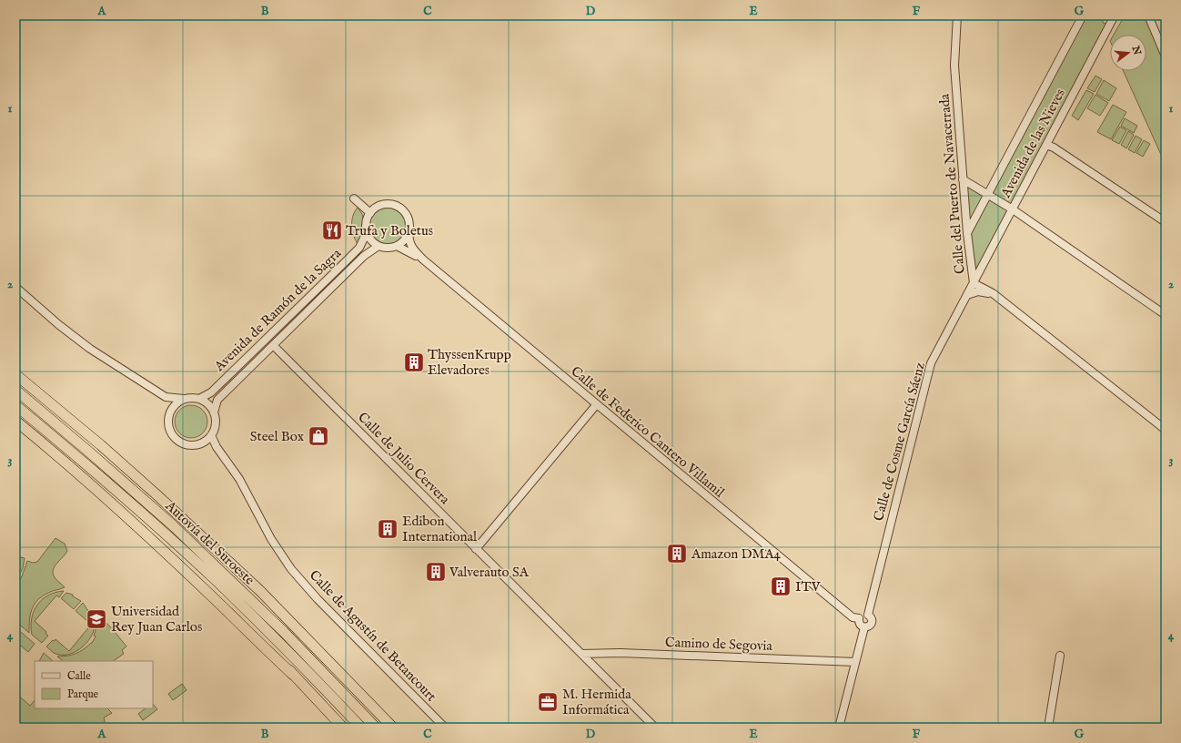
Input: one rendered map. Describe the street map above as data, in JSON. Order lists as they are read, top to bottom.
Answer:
{
  "streets": {
    "highway": ["Autovía del Suroeste"],
    "street": [
      "Avenida de las Nieves",
      "Calle del Puerto de Navacerrada",
      "Avenida de Ramón de la Sagra",
      "Calle de Federico Cantero Villamil",
      "Calle de Cosme García Sáenz",
      "Calle de Julio Cervera",
      "Calle de Agustín de Betancourt",
      "Camino de Segovia"
    ]
  },
  "crossings": [
    ["Avenida de las Nieves", "Calle del Puerto de Navacerrada"],
    ["Avenida de las Nieves", "Calle de Cosme García Sáenz"],
    ["Calle del Puerto de Navacerrada", "Calle de Cosme García Sáenz"],
    ["Avenida de Ramón de la Sagra", "Calle de Federico Cantero Villamil"],
    ["Avenida de Ramón de la Sagra", "Calle de Julio Cervera"],
    ["Avenida de Ramón de la Sagra", "Calle de Agustín de Betancourt"],
    ["Calle de Federico Cantero Villamil", "Calle de Cosme García Sáenz"],
    ["Calle de Julio Cervera", "Camino de Segovia"]
  ],
  "places": {
    "restaurant": ["Trufa y Boletus"],
    "building": [
      "ThyssenKrupp Elevadores",
      "Edibon International",
      "Amazon DMA4",
      "Valverauto SA",
      "ITV"
    ],
    "shop": ["Steel Box"],
    "school or university": ["Universidad Rey Juan Carlos"],
    "office": ["M. Hermida Informática"]
  },
  "legend": ["Calle", "Parque"],
  "north": "right",
  "grid": {
    "columns": [
      "A",
      "B",
      "C",
      "D",
      "E",
      "F",
      "G"
    ],
    "rows": [
      "1",
      "2",
      "3",
      "4"
    ]
  }
}
